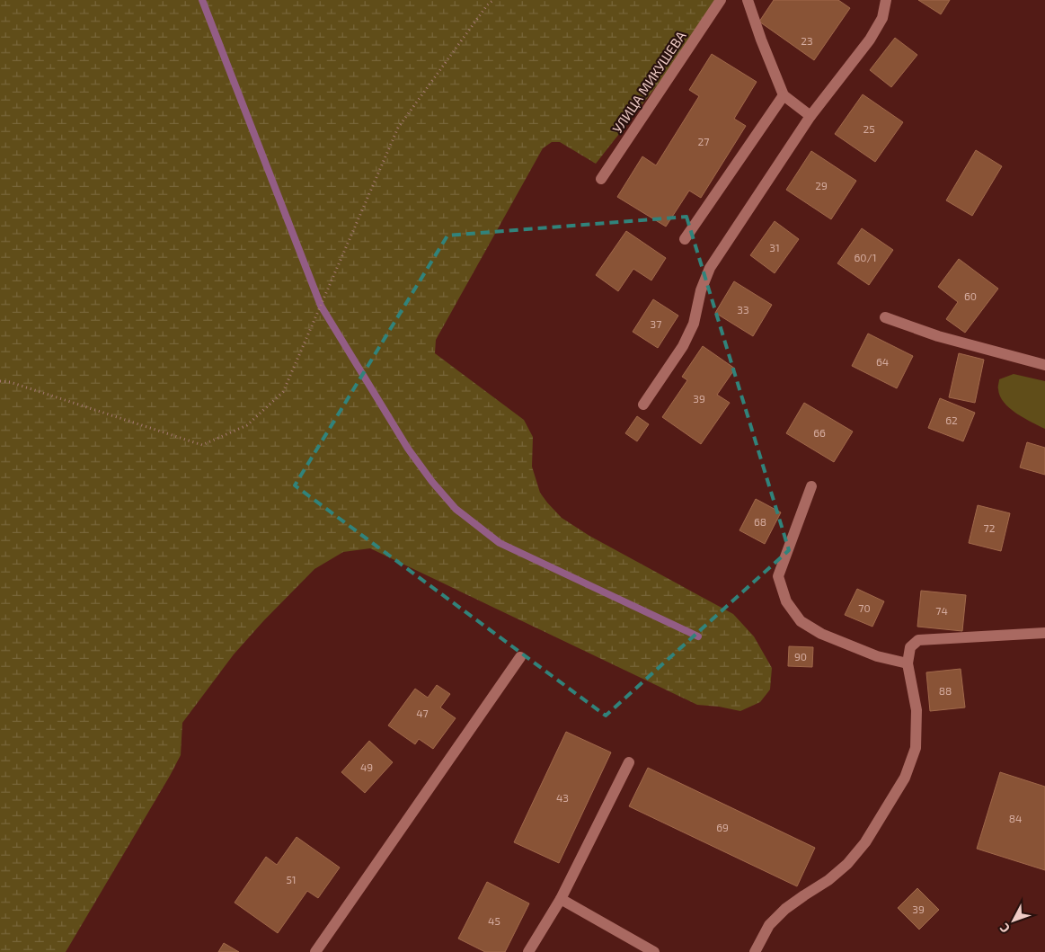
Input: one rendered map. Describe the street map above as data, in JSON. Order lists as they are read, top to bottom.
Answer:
{
  "streets": {
    "street": ["УЛИЦА МИКУШЕВА"]
  },
  "house_numbers": [
    "23",
    "25",
    "27",
    "29",
    "31",
    "60/1",
    "60",
    "33",
    "37",
    "64",
    "39",
    "62",
    "66",
    "68",
    "72",
    "70",
    "74",
    "90",
    "88",
    "47",
    "49",
    "43",
    "84",
    "69",
    "51",
    "39",
    "45"
  ],
  "north": "bottom left"
}
